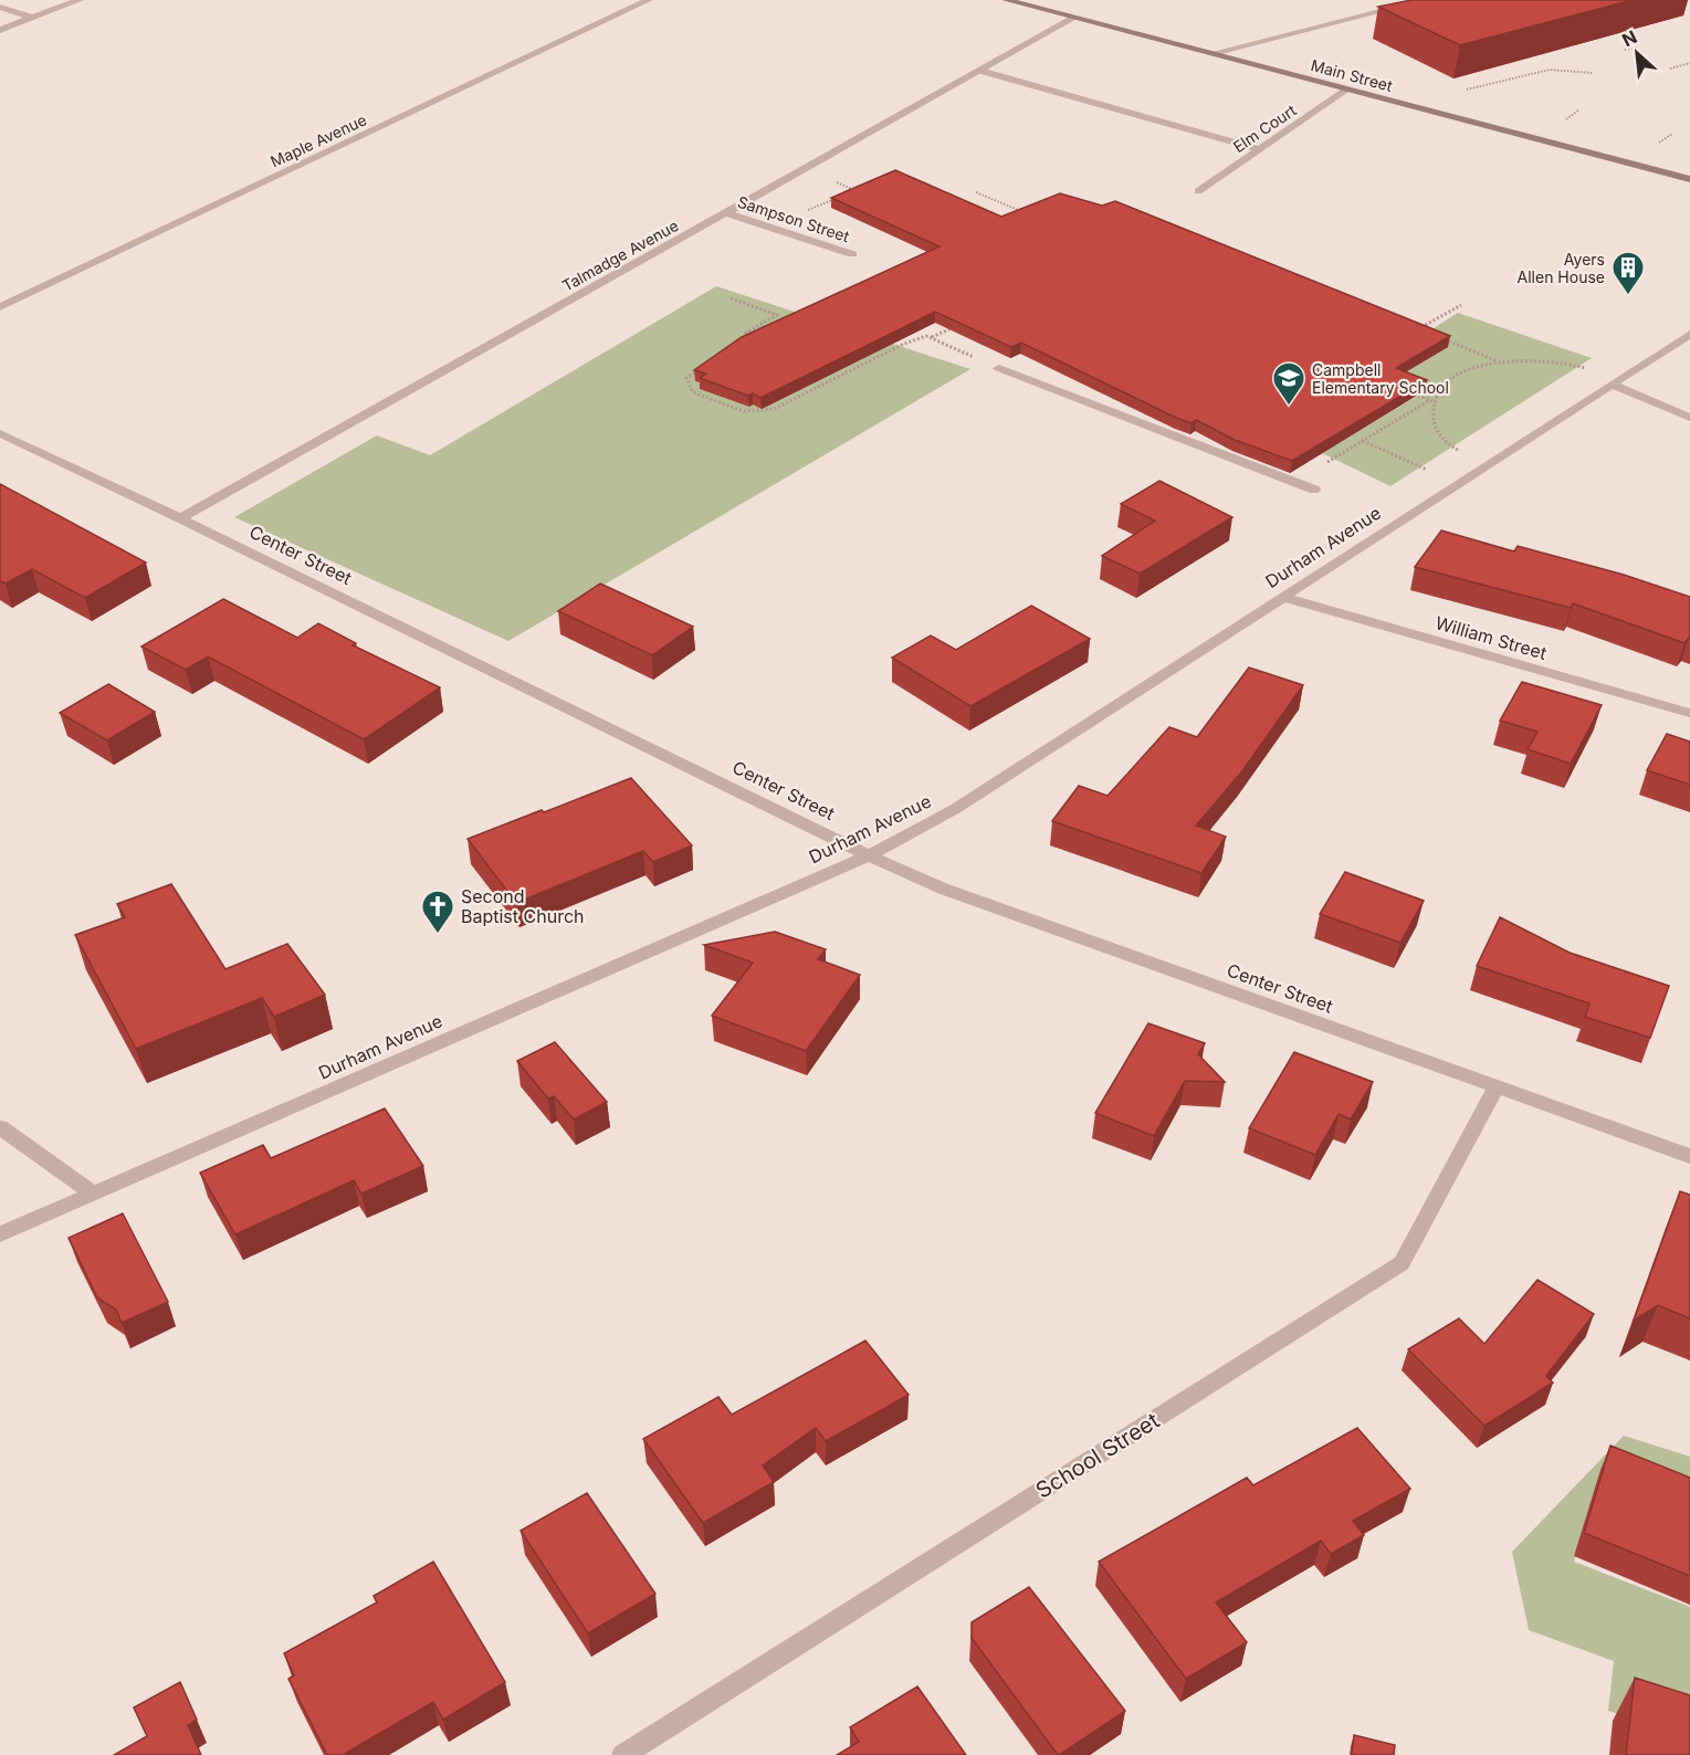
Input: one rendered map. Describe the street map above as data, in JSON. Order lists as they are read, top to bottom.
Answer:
{
  "streets": {
    "street": [
      "Main Street",
      "Elm Court",
      "Maple Avenue",
      "Sampson Street",
      "Talmadge Avenue",
      "Durham Avenue",
      "Center Street",
      "William Street",
      "School Street"
    ]
  },
  "crossings": [
    ["Main Street", "Elm Court"],
    ["Main Street", "Talmadge Avenue"],
    ["Sampson Street", "Talmadge Avenue"],
    ["Talmadge Avenue", "Center Street"],
    ["Durham Avenue", "Center Street"],
    ["Durham Avenue", "William Street"],
    ["Center Street", "School Street"]
  ],
  "places": {
    "building": ["Ayers Allen House"],
    "school or university": ["Campbell Elementary School"],
    "church": ["Second Baptist Church"]
  },
  "north": "top left"
}
